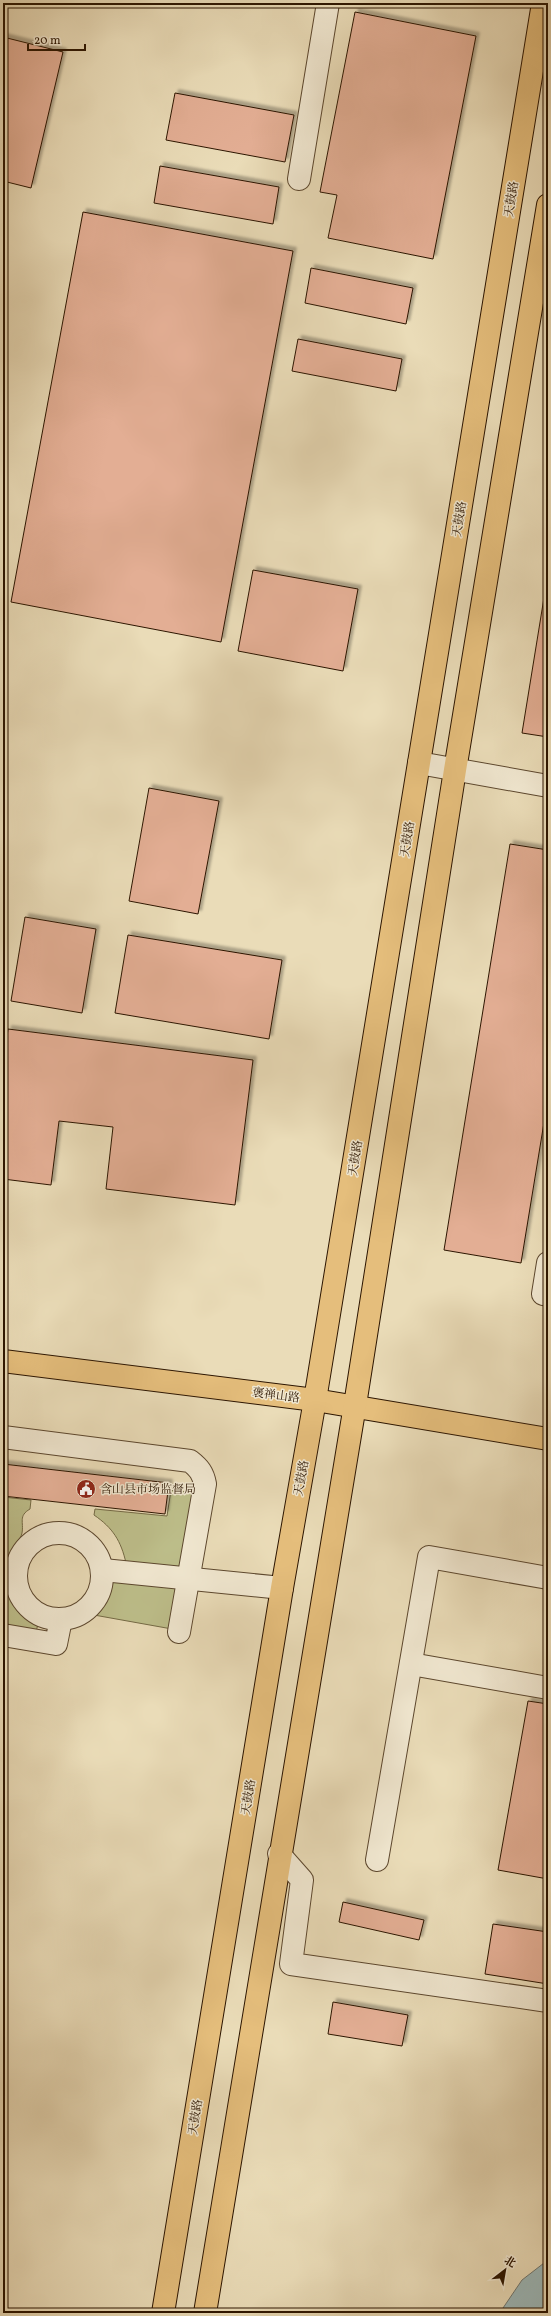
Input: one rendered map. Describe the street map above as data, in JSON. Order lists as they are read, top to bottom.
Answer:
{
  "streets": {
    "main road": ["天鼓路", "褒禅山路"]
  },
  "crossings": [
    ["天鼓路", "褒禅山路"]
  ],
  "places": {
    "public building": ["含山县市场监督局"]
  },
  "scale_bar": "20 m",
  "north": "top right"
}
